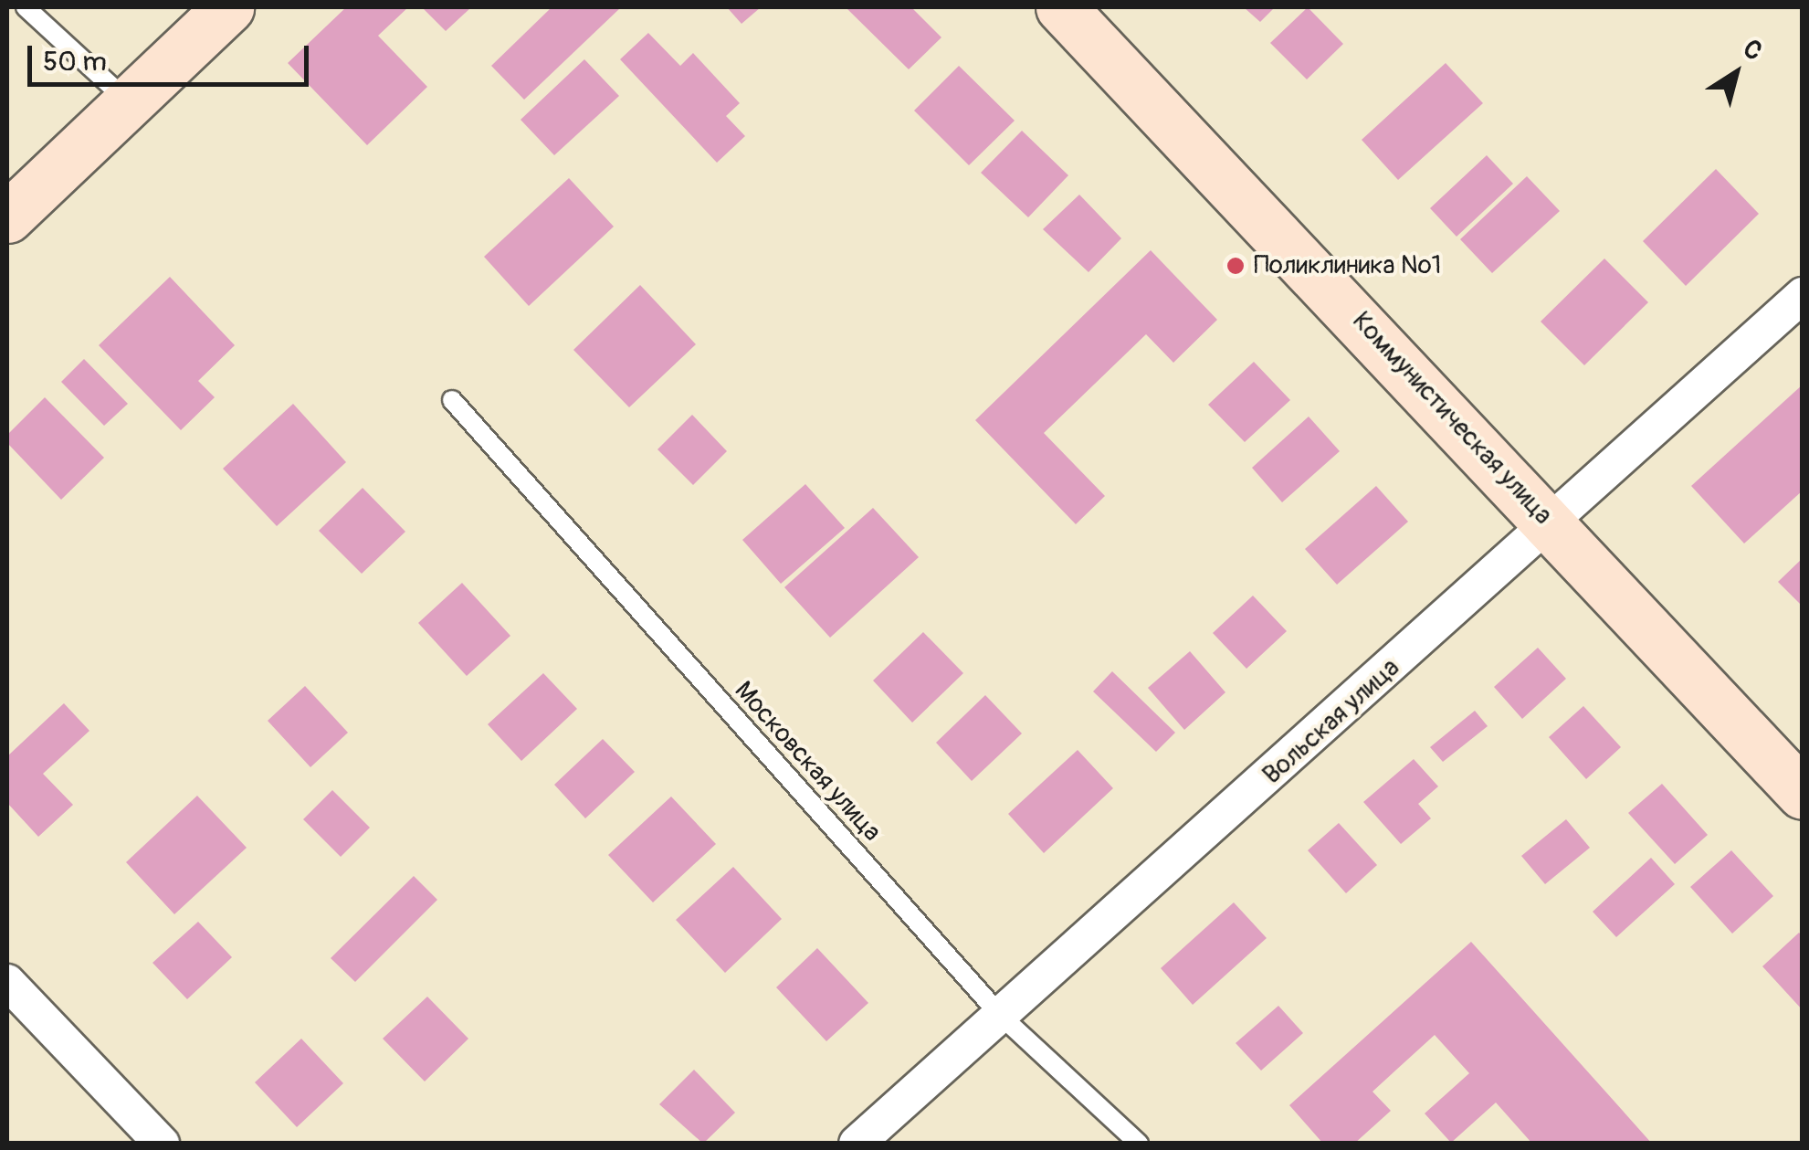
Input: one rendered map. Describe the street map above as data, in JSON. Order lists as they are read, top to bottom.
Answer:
{
  "streets": {
    "main road": ["Коммунистическая улица"],
    "street": ["Вольская улица"],
    "lane": ["Московская улица"]
  },
  "crossings": [
    ["Коммунистическая улица", "Вольская улица"],
    ["Вольская улица", "Московская улица"]
  ],
  "places": ["Поликлиника №1"],
  "scale_bar": "50 m",
  "north": "top right"
}
